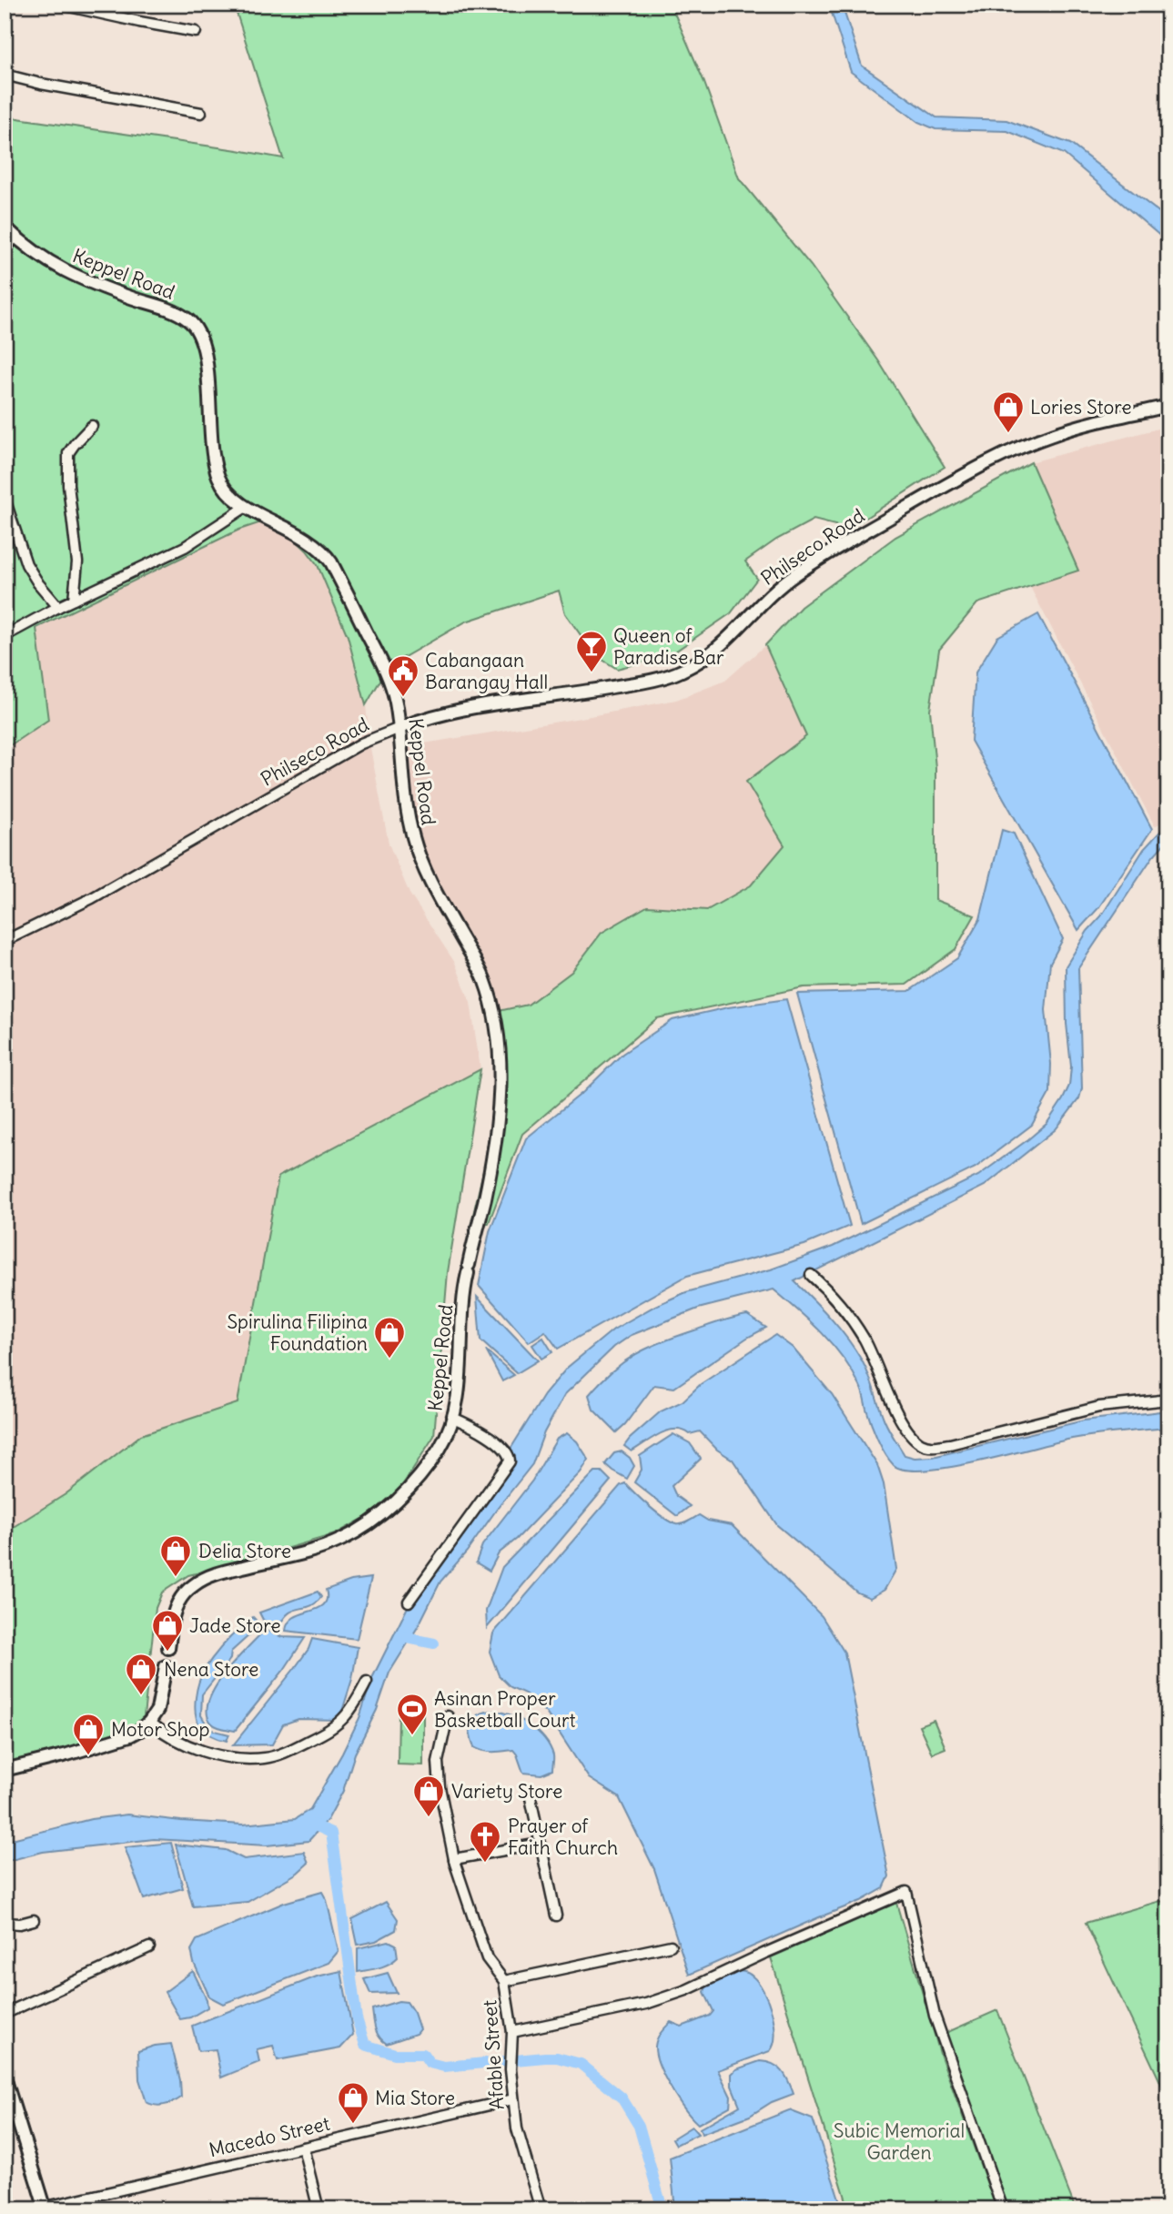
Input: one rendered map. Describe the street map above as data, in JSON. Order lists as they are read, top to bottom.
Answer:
{
  "streets": {
    "street": [
      "Keppel Road",
      "Philseco Road",
      "Afable Street",
      "Macedo Street"
    ]
  },
  "crossings": [
    ["Keppel Road", "Philseco Road"],
    ["Afable Street", "Macedo Street"]
  ],
  "parks": ["Subic Memorial Garden"],
  "places": {
    "shop": [
      "Lories Store",
      "Spirulina Filipina Foundation",
      "Delia Store",
      "Jade Store",
      "Nena Store",
      "Motor Shop",
      "Variety Store",
      "Mia Store"
    ],
    "bar": ["Queen of Paradise Bar"],
    "public building": ["Cabangaan Barangay Hall"],
    "sports": ["Asinan Proper Basketball Court"],
    "church": ["Prayer of Faith Church"]
  }
}
